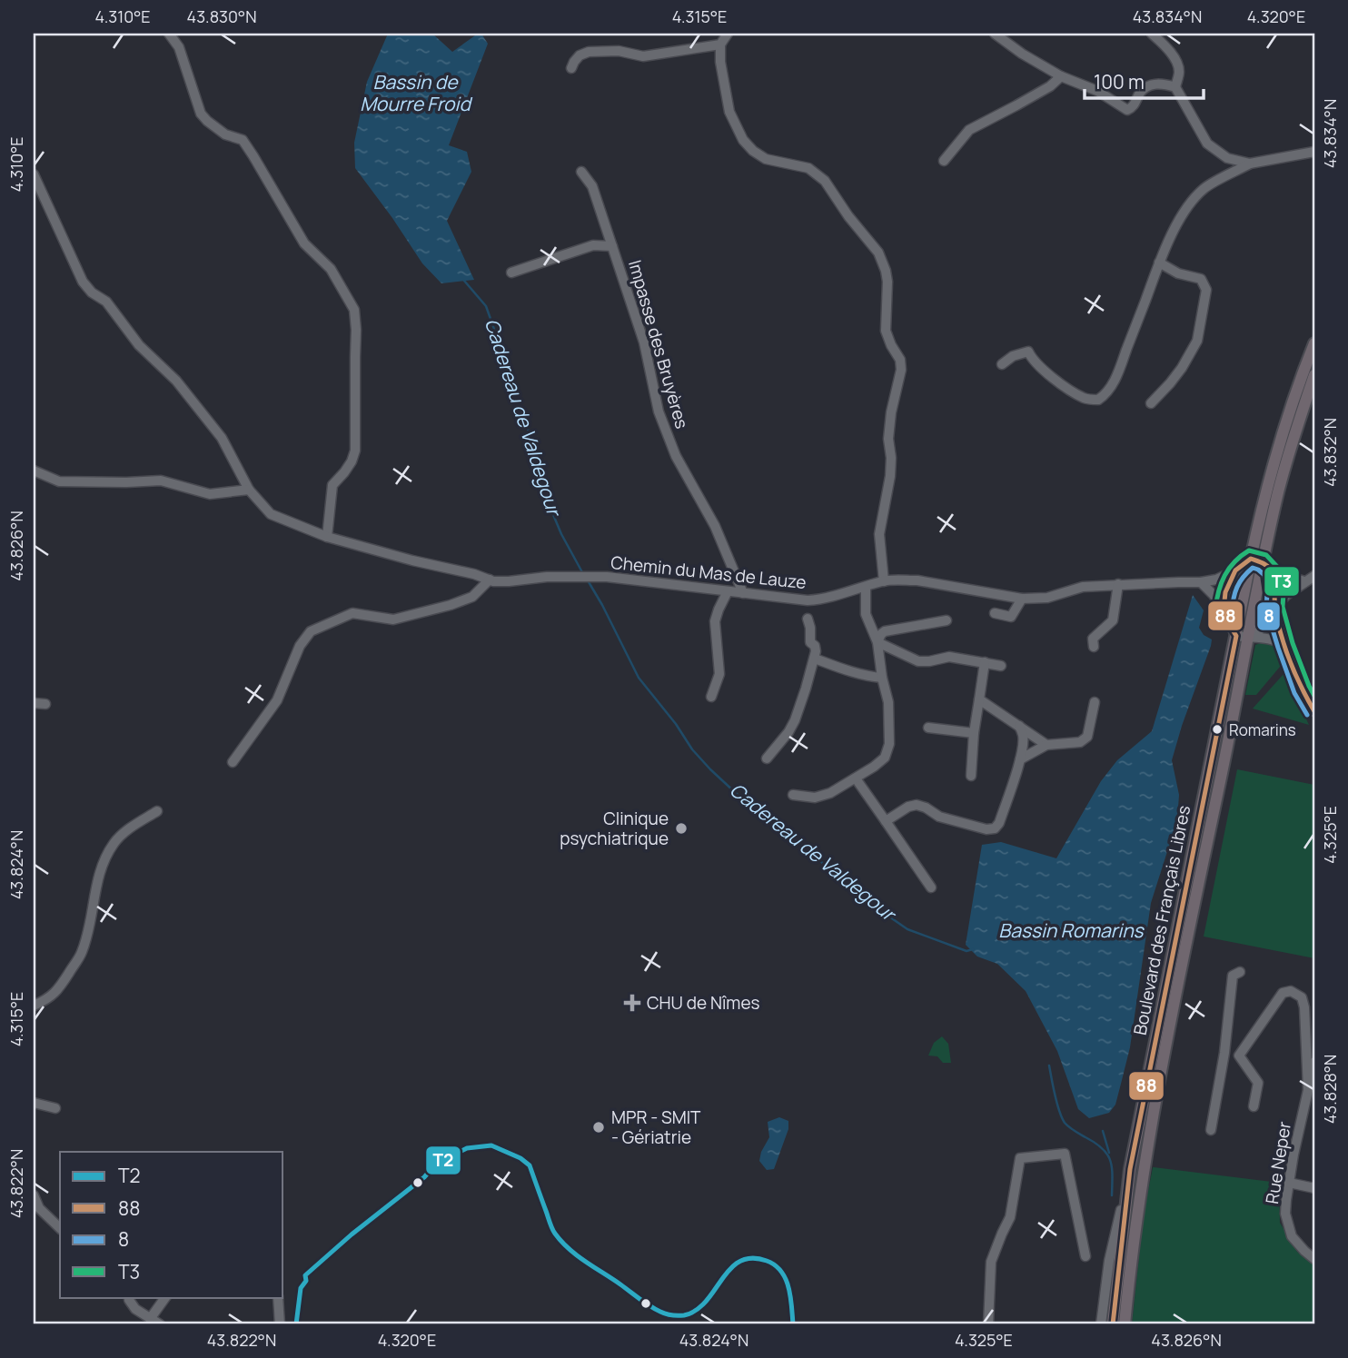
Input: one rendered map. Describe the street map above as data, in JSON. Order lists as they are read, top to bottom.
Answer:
{
  "streets": {
    "main road": ["Boulevard des Français Libres"],
    "street": ["Impasse des Bruyères", "Chemin du Mas de Lauze", "Rue Neper"]
  },
  "crossings": [
    ["Impasse des Bruyères", "Chemin du Mas de Lauze"],
    ["Chemin du Mas de Lauze", "Boulevard des Français Libres"]
  ],
  "water": ["Bassin de Mourre Froid", "Cadereau de Valdegour", "Bassin Romarins"],
  "places": {
    "other": ["Romarins", "Clinique psychiatrique", "MPR - SMIT - Gériatrie"],
    "health": ["CHU de Nîmes"]
  },
  "lines": [
    "transit line T3",
    "transit line 88",
    "transit line 8",
    "transit line T2"
  ],
  "legend": [
    "T2",
    "88",
    "8",
    "T3"
  ],
  "scale_bar": "100 m",
  "coordinates": [
    "4.310°E",
    "43.830°N",
    "4.315°E",
    "43.834°N",
    "4.320°E",
    "43.832°N",
    "43.826°N",
    "4.325°E",
    "43.824°N",
    "43.828°N",
    "43.822°N"
  ]
}
